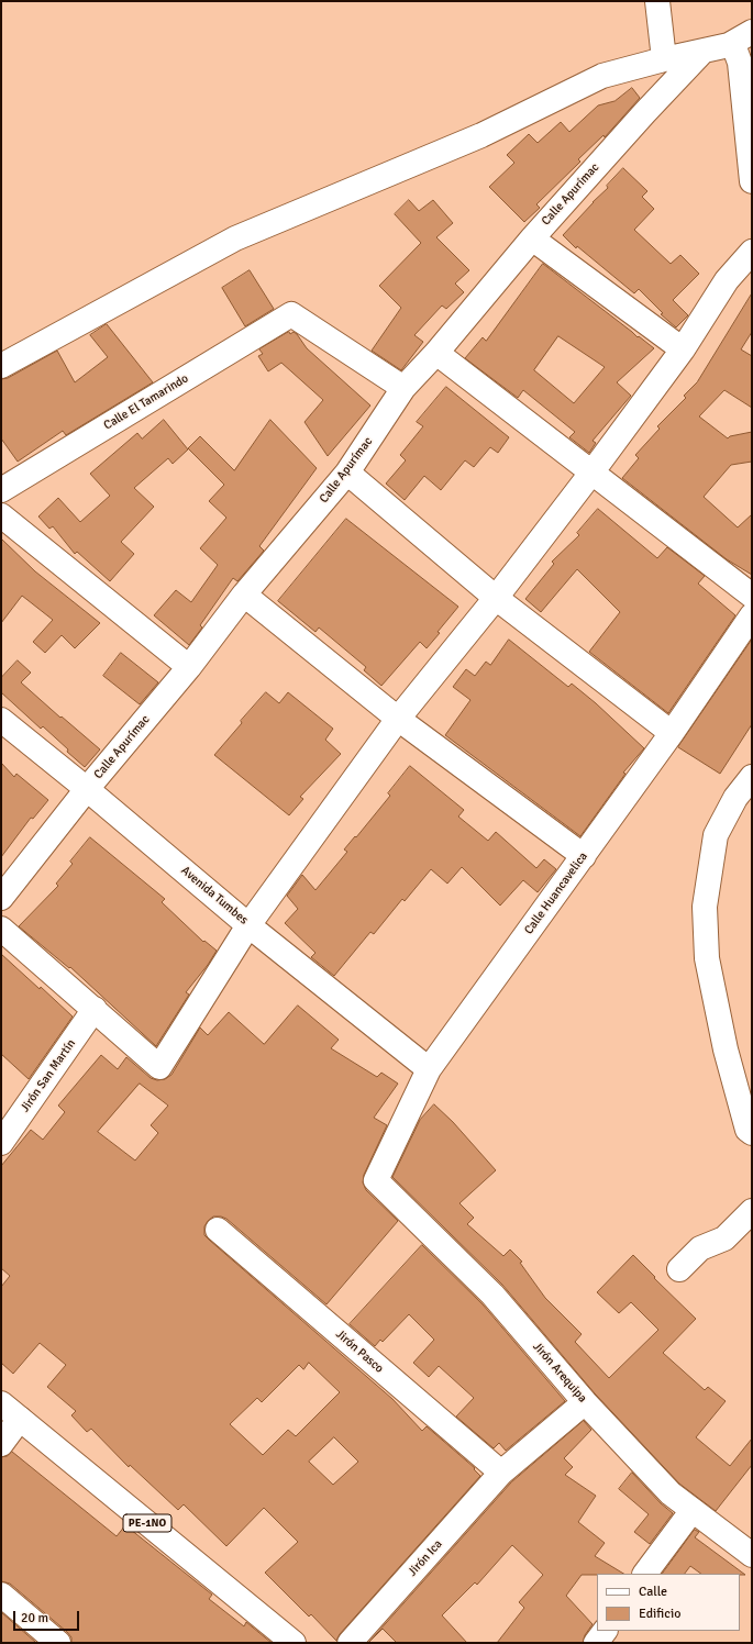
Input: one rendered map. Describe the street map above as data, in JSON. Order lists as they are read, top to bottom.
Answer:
{
  "streets": {
    "street": [
      "Calle Apurímac",
      "Calle El Tamarindo",
      "Calle Huancavelica",
      "Avenida Tumbes",
      "Jirón San Martín",
      "Jirón Pasco",
      "Jirón Arequipa",
      "PE-1NO",
      "Jirón Ica"
    ]
  },
  "crossings": [
    ["Calle Apurímac", "Calle El Tamarindo"],
    ["Calle Apurímac", "Avenida Tumbes"],
    ["Calle Huancavelica", "Avenida Tumbes"],
    ["Calle Huancavelica", "Jirón Arequipa"],
    ["Jirón Pasco", "Jirón Ica"],
    ["Jirón Arequipa", "Jirón Ica"]
  ],
  "legend": ["Calle", "Edificio"],
  "scale_bar": "20 m"
}
